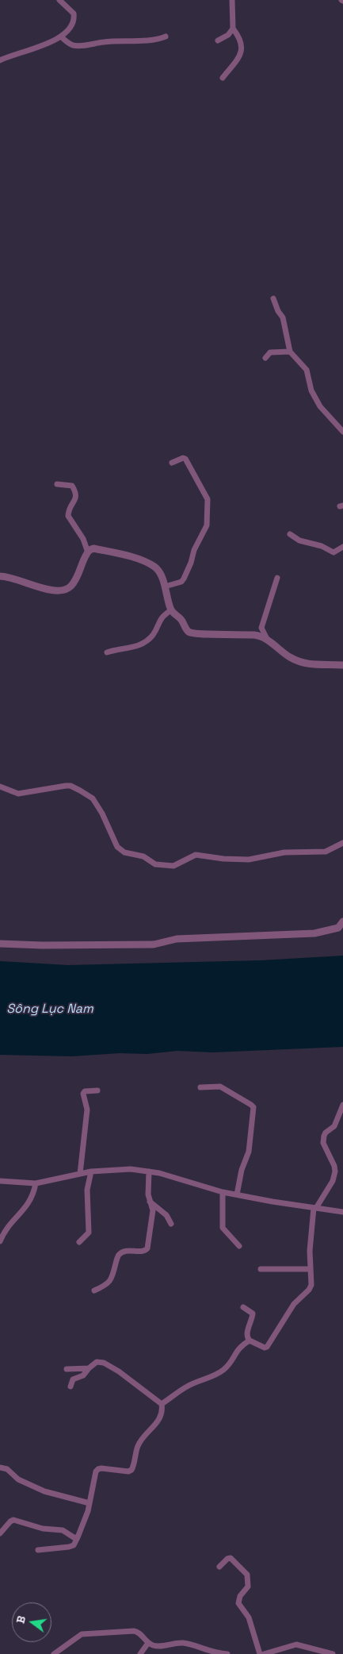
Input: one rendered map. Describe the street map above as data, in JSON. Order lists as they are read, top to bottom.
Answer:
{
  "water": ["Sông Lục Nam"],
  "north": "left"
}
